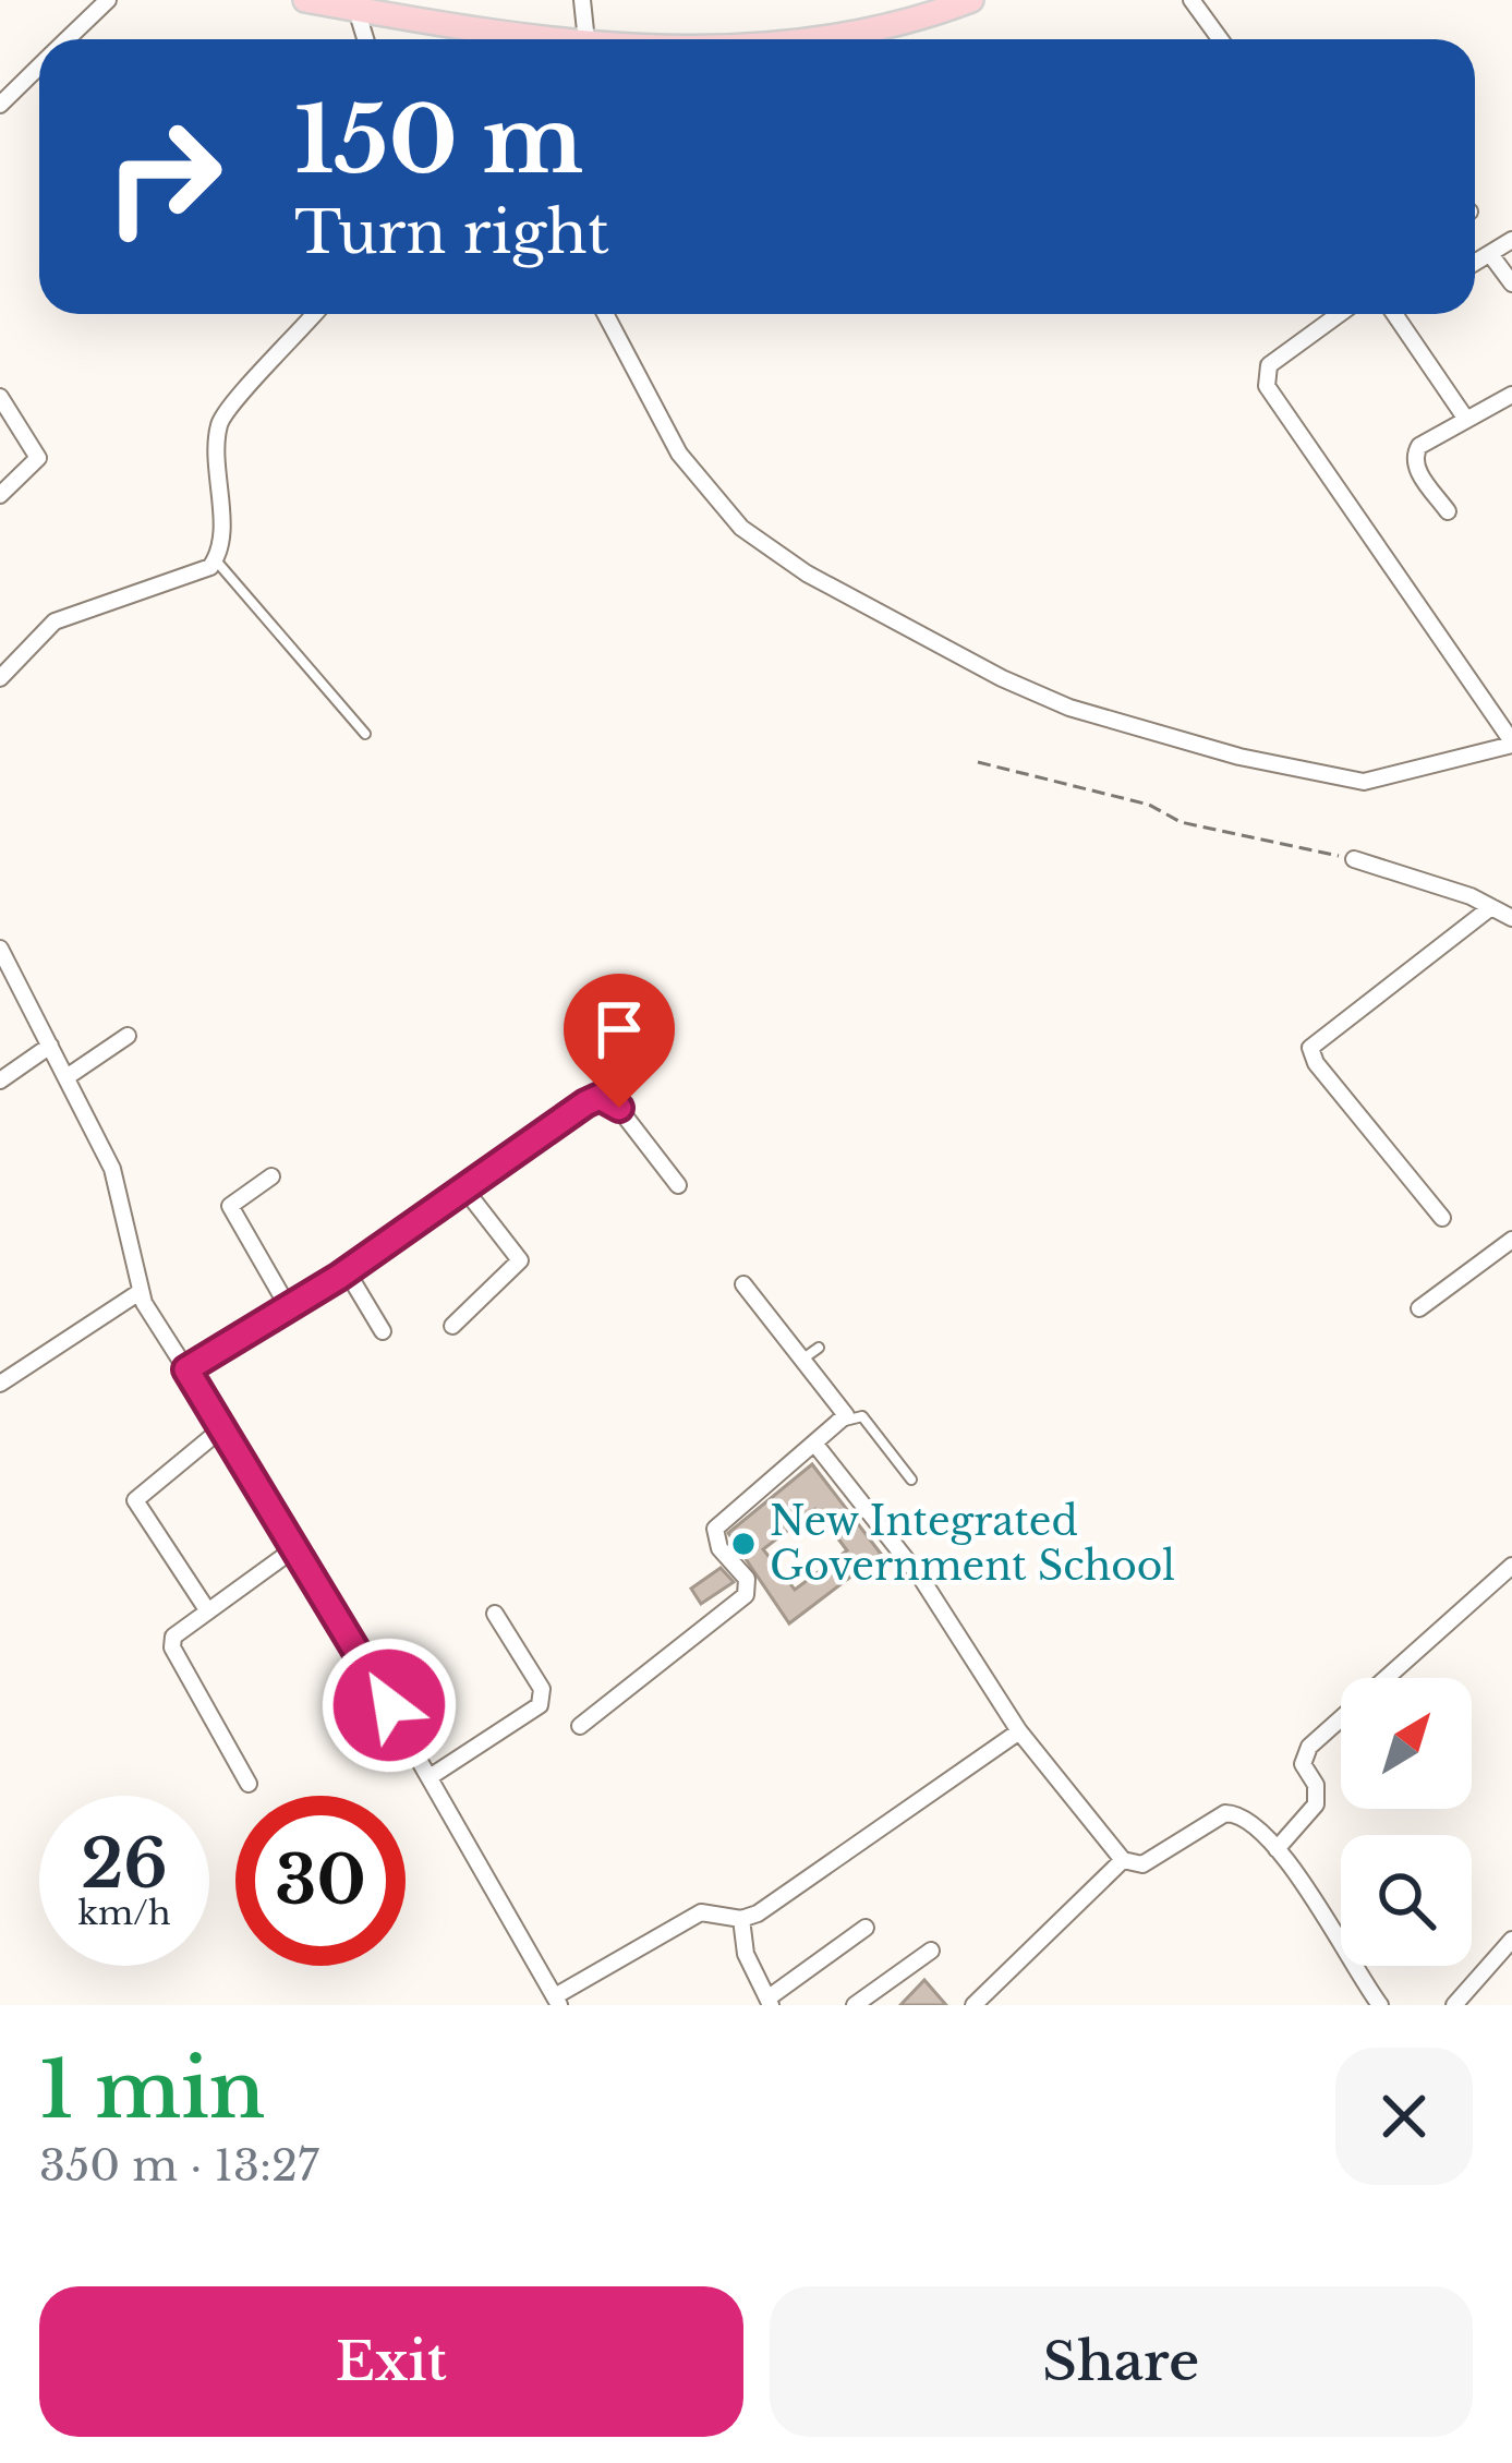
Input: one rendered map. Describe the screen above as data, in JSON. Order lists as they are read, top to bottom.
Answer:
{
  "places": ["New Integrated Government School"],
  "north": "top right",
  "page": {
    "turn": ["150 m", "Turn right"],
    "speed": "26 km/h",
    "limit": "30",
    "heading": ["1 min", "350 m · 13:27"],
    "buttons": ["Exit", "Share"]
  }
}
